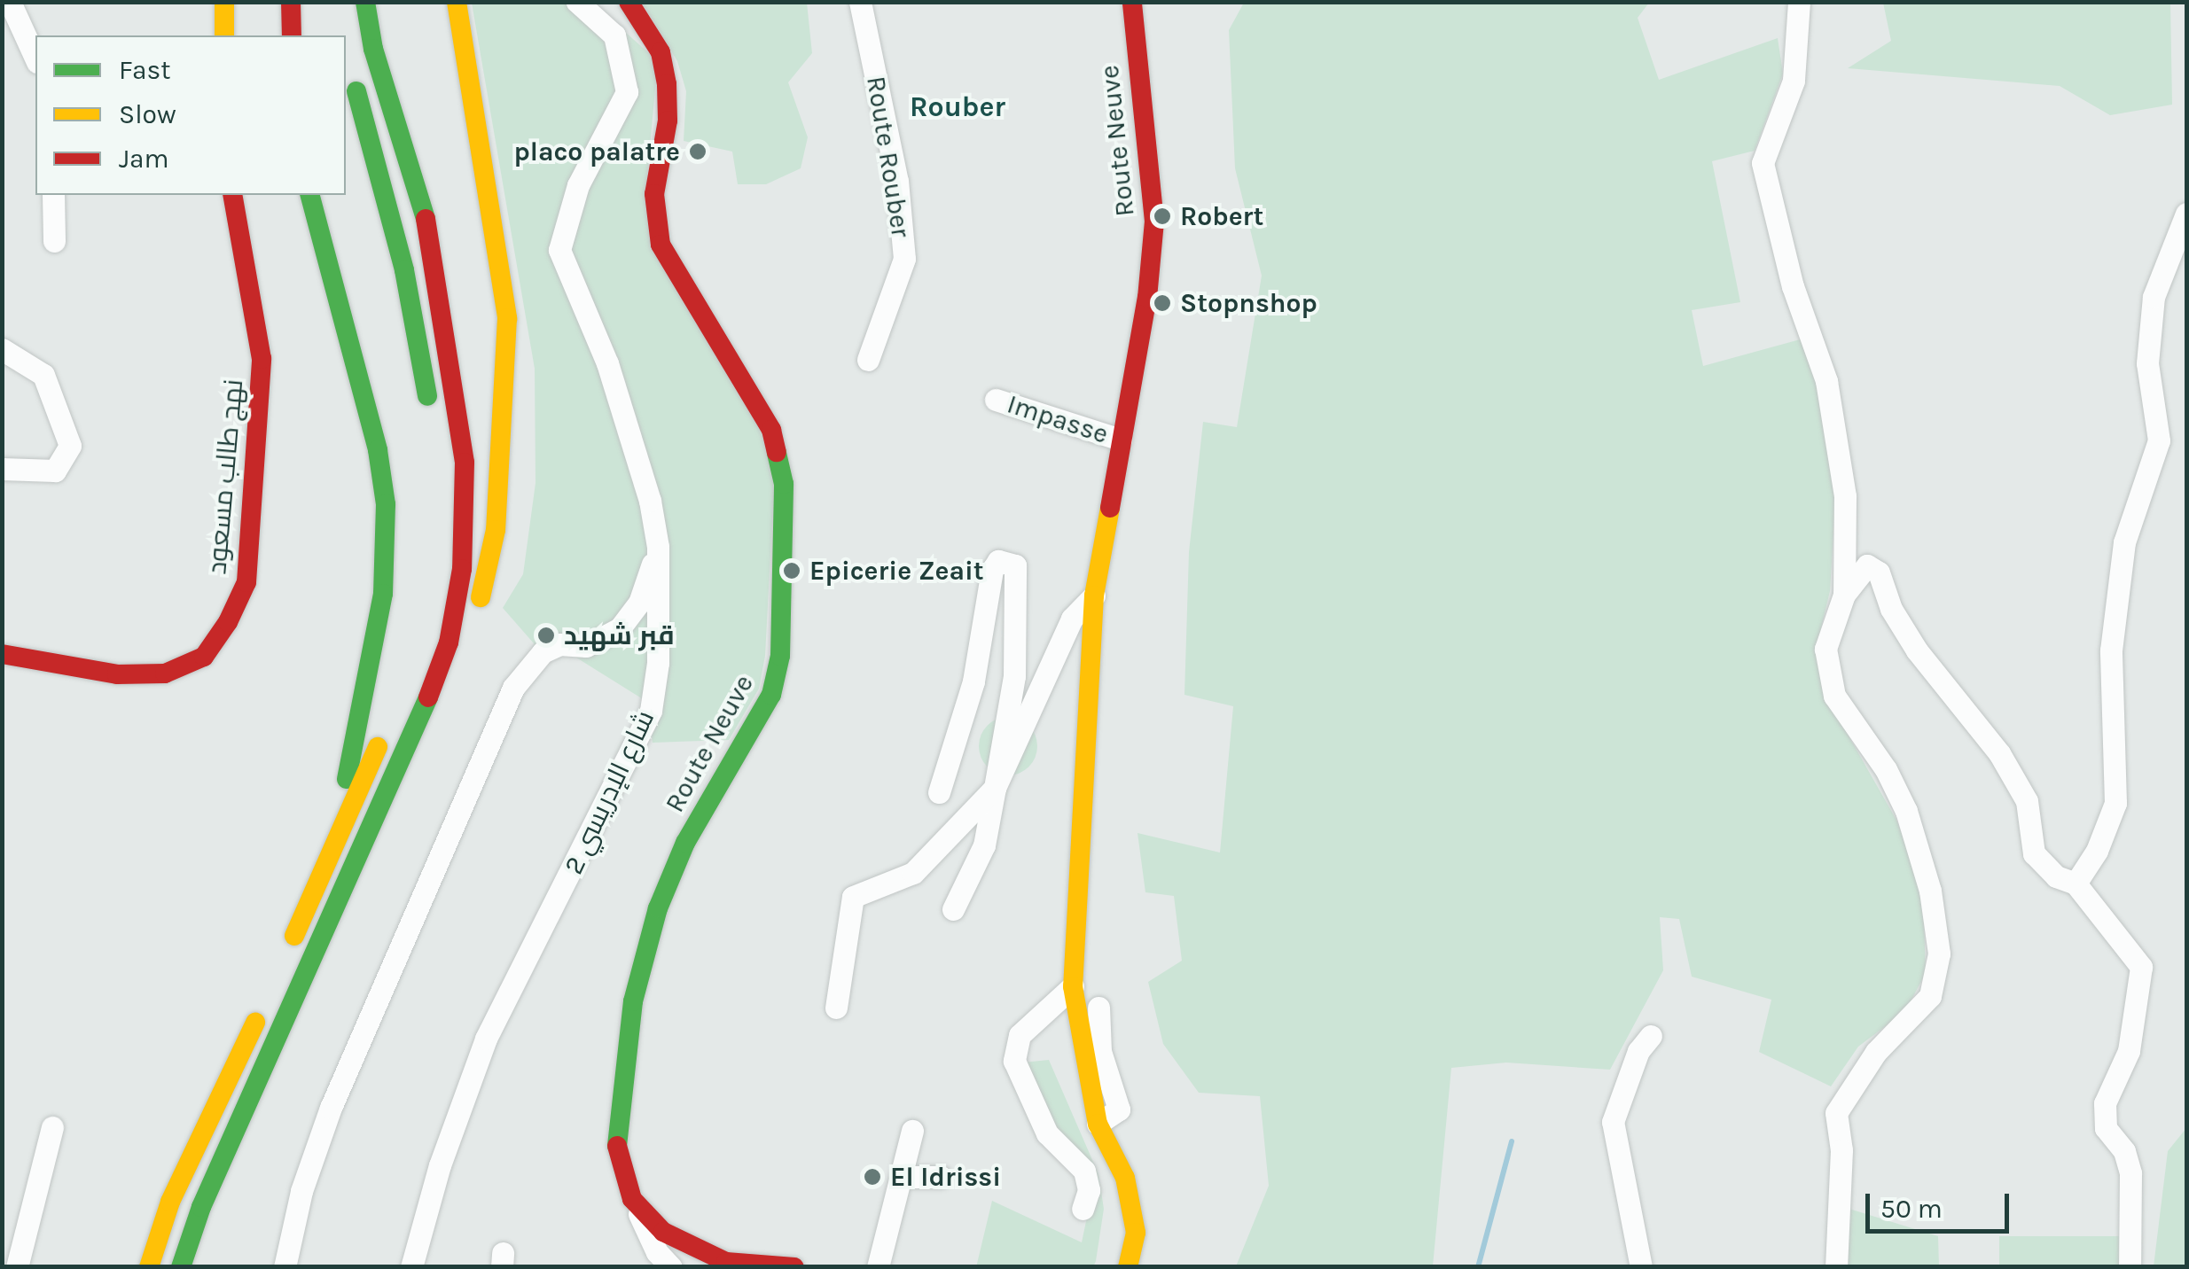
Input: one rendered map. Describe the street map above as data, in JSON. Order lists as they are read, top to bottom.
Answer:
{
  "streets": {
    "main road": ["Route Neuve", "نهج طالب مسعود"],
    "street": ["Route Rouber", "Impasse", "شارع الإدريسي 2"]
  },
  "crossings": [
    ["Route Neuve", "Impasse"]
  ],
  "districts": ["Rouber"],
  "places": [
    "placo palatre",
    "Robert",
    "Stopnshop",
    "Epicerie Zeait",
    "قبر شهيد",
    "El Idrissi"
  ],
  "legend": ["Fast", "Slow", "Jam"],
  "scale_bar": "50 m"
}
